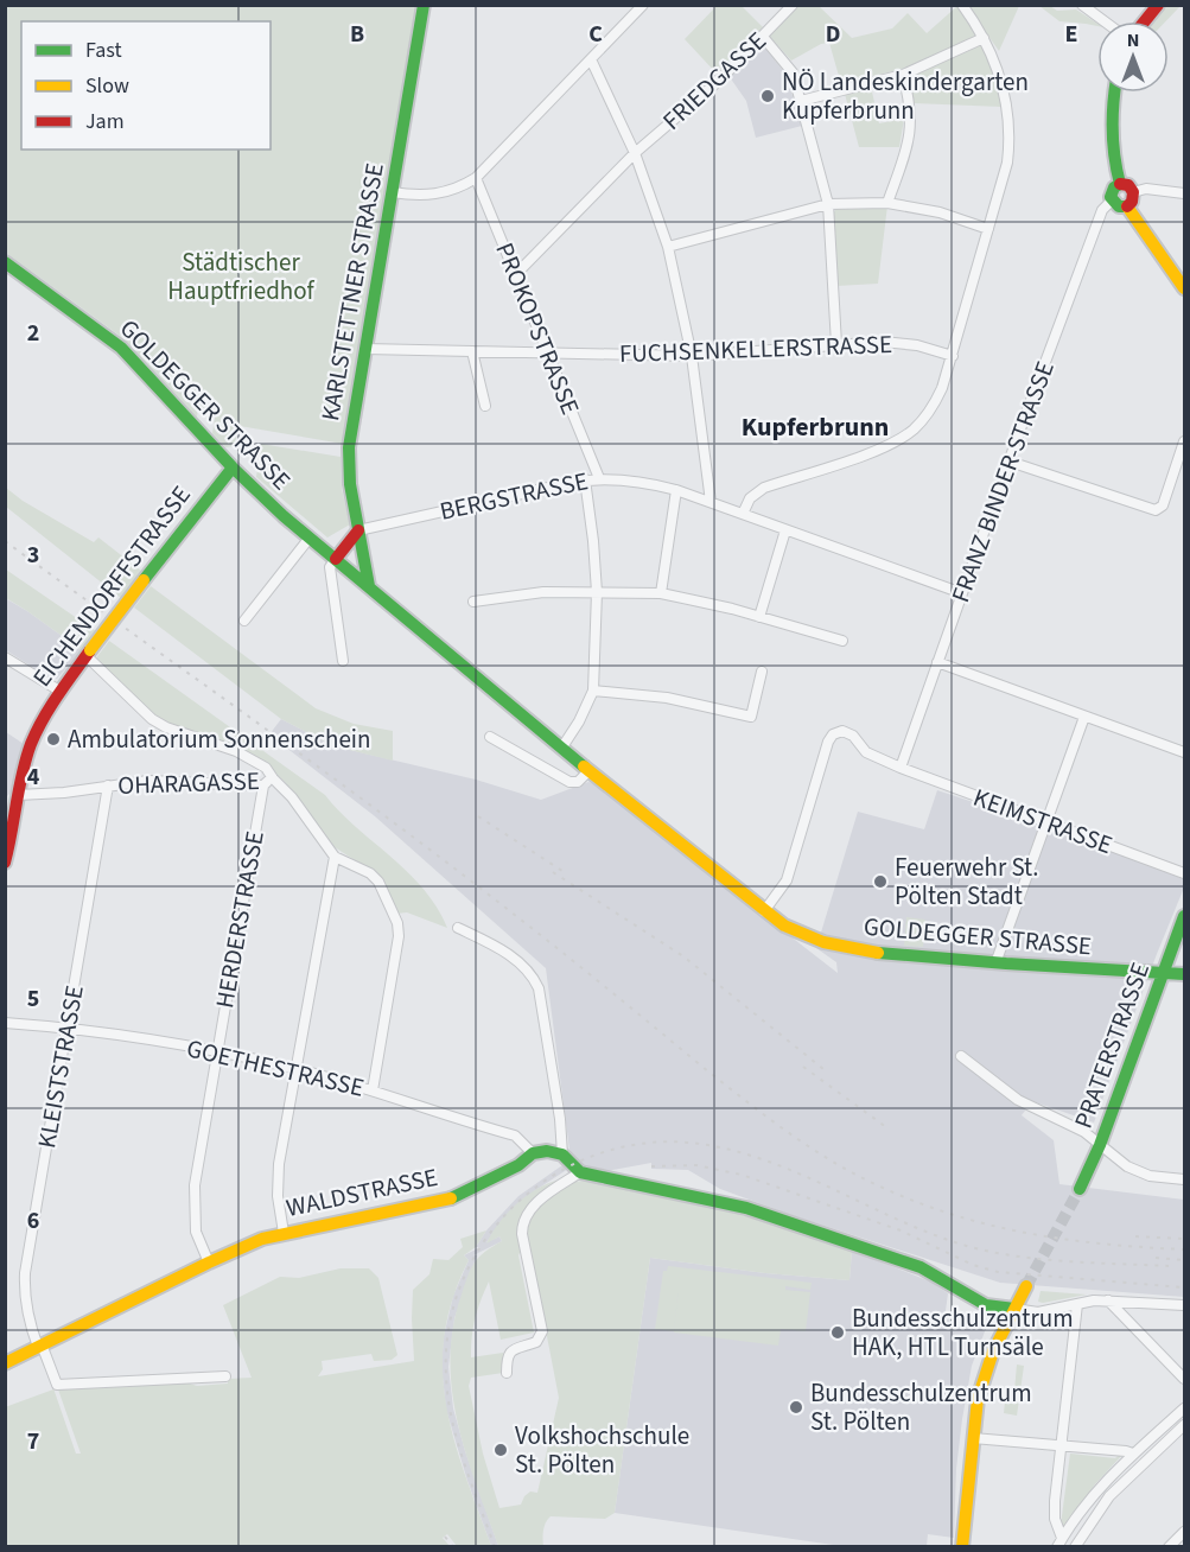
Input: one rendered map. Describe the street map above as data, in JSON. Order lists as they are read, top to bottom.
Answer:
{
  "streets": {
    "street": [
      "FRIEDGASSE",
      "KARLSTETTNER STRASSE",
      "PROKOPSTRASSE",
      "FUCHSENKELLERSTRASSE",
      "GOLDEGGER STRASSE",
      "FRANZ BINDER-STRASSE",
      "BERGSTRASSE",
      "EICHENDORFFSTRASSE",
      "OHARAGASSE",
      "KEIMSTRASSE",
      "HERDERSTRASSE",
      "PRATERSTRASSE",
      "KLEISTSTRASSE",
      "GOETHESTRASSE",
      "WALDSTRASSE"
    ]
  },
  "crossings": [
    ["FRIEDGASSE", "PROKOPSTRASSE"],
    ["KARLSTETTNER STRASSE", "FUCHSENKELLERSTRASSE"],
    ["KARLSTETTNER STRASSE", "GOLDEGGER STRASSE"],
    ["KARLSTETTNER STRASSE", "BERGSTRASSE"],
    ["PROKOPSTRASSE", "FUCHSENKELLERSTRASSE"],
    ["PROKOPSTRASSE", "BERGSTRASSE"],
    ["GOLDEGGER STRASSE", "EICHENDORFFSTRASSE"],
    ["GOLDEGGER STRASSE", "KEIMSTRASSE"],
    ["GOLDEGGER STRASSE", "PRATERSTRASSE"],
    ["FRANZ BINDER-STRASSE", "BERGSTRASSE"],
    ["FRANZ BINDER-STRASSE", "KEIMSTRASSE"],
    ["EICHENDORFFSTRASSE", "OHARAGASSE"],
    ["OHARAGASSE", "HERDERSTRASSE"],
    ["OHARAGASSE", "KLEISTSTRASSE"],
    ["HERDERSTRASSE", "GOETHESTRASSE"],
    ["HERDERSTRASSE", "WALDSTRASSE"],
    ["KLEISTSTRASSE", "GOETHESTRASSE"],
    ["KLEISTSTRASSE", "WALDSTRASSE"],
    ["GOETHESTRASSE", "WALDSTRASSE"]
  ],
  "districts": ["Kupferbrunn"],
  "parks": ["Städtischer Hauptfriedhof"],
  "places": [
    "NÖ Landeskindergarten Kupferbrunn",
    "Ambulatorium Sonnenschein",
    "Feuerwehr St. Pölten Stadt",
    "Bundesschulzentrum HAK, HTL Turnsäle",
    "Bundesschulzentrum St. Pölten",
    "Volkshochschule St. Pölten"
  ],
  "legend": ["Fast", "Slow", "Jam"],
  "north": "top",
  "grid": {
    "columns": [
      "B",
      "C",
      "D",
      "E"
    ],
    "rows": [
      "2",
      "3",
      "4",
      "5",
      "6",
      "7"
    ]
  }
}
